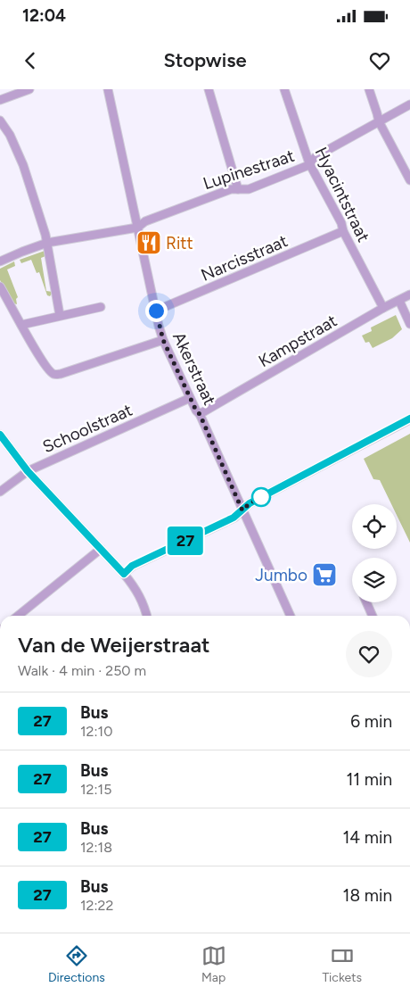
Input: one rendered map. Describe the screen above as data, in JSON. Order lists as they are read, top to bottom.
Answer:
{
  "streets": {
    "street": [
      "Lupinestraat",
      "Hyacintstraat",
      "Narcisstraat",
      "Kampstraat",
      "Akerstraat",
      "Schoolstraat"
    ]
  },
  "crossings": [
    ["Lupinestraat", "Hyacintstraat"],
    ["Lupinestraat", "Akerstraat"],
    ["Hyacintstraat", "Narcisstraat"],
    ["Hyacintstraat", "Kampstraat"],
    ["Narcisstraat", "Akerstraat"],
    ["Kampstraat", "Akerstraat"],
    ["Akerstraat", "Schoolstraat"]
  ],
  "places": {
    "restaurant": ["Ritt"],
    "supermarket": ["Jumbo"]
  },
  "lines": ["bus line 27"],
  "page": {
    "status": "12:04",
    "header": "Stopwise",
    "on_map": "27",
    "heading": ["Van de Weijerstraat", "Walk · 4 min · 250 m"],
    "list": [
      {
        "mark": "27",
        "name": "Bus",
        "note": "12:10",
        "value": "6 min"
      },
      {
        "mark": "27",
        "name": "Bus",
        "note": "12:15",
        "value": "11 min"
      },
      {
        "mark": "27",
        "name": "Bus",
        "note": "12:18",
        "value": "14 min"
      },
      {
        "mark": "27",
        "name": "Bus",
        "note": "12:22",
        "value": "18 min"
      }
    ],
    "tabs": ["Directions", "Map", "Tickets"]
  }
}
